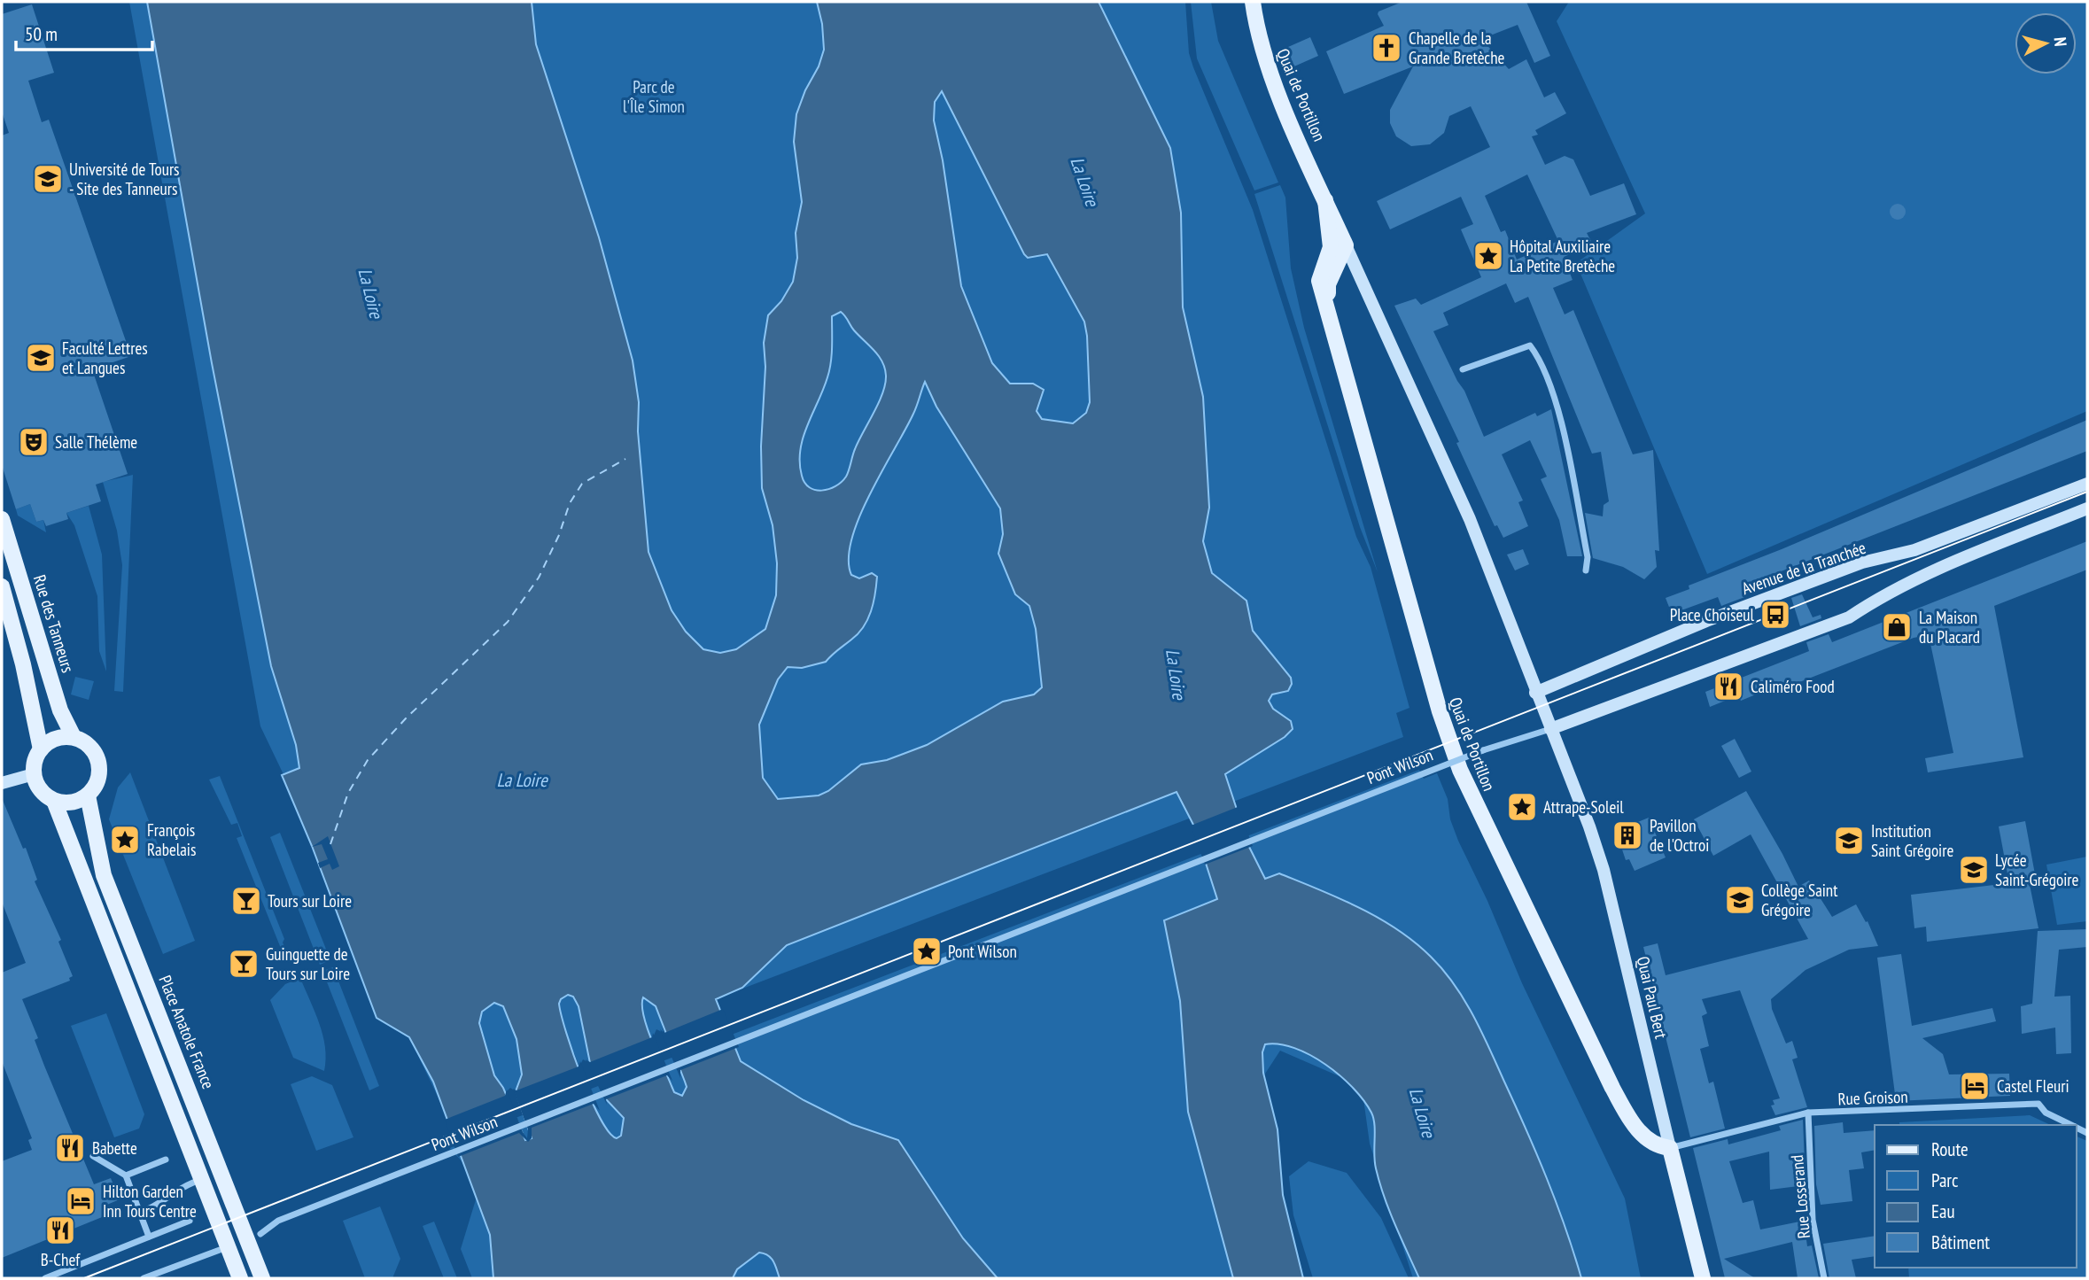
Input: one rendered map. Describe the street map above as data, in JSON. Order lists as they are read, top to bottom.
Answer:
{
  "streets": {
    "main road": [
      "Quai de Portillon",
      "Avenue de la Tranchée",
      "Rue des Tanneurs",
      "Quai Paul Bert",
      "Place Anatole France"
    ],
    "street": ["Pont Wilson", "Rue Groison", "Rue Losserand"]
  },
  "crossings": [
    ["Quai de Portillon", "Avenue de la Tranchée"],
    ["Quai de Portillon", "Quai Paul Bert"],
    ["Quai de Portillon", "Rue Groison"],
    ["Avenue de la Tranchée", "Quai Paul Bert"],
    ["Rue des Tanneurs", "Place Anatole France"],
    ["Pont Wilson", "Quai Paul Bert"],
    ["Quai Paul Bert", "Rue Groison"],
    ["Rue Groison", "Rue Losserand"]
  ],
  "water": ["La Loire"],
  "parks": ["Parc de l'Île Simon"],
  "places": {
    "church": ["Chapelle de la Grande Bretèche"],
    "school or university": [
      "Université de Tours - Site des Tanneurs",
      "Faculté Lettres et Langues",
      "Institution Saint Grégoire",
      "Lycée Saint-Grégoire",
      "Collège Saint Grégoire"
    ],
    "place": [
      "Hôpital Auxiliaire La Petite Bretèche",
      "Attrape-Soleil",
      "François Rabelais",
      "Pont Wilson"
    ],
    "theatre": ["Salle Thélème"],
    "bus stop": ["Place Choiseul"],
    "shop": ["La Maison du Placard"],
    "restaurant": ["Caliméro Food", "Babette", "B-Chef"],
    "building": ["Pavillon de l'Octroi"],
    "bar": ["Tours sur Loire", "Guinguette de Tours sur Loire"],
    "hotel": ["Castel Fleuri", "Hilton Garden Inn Tours Centre"]
  },
  "legend": [
    "Route",
    "Parc",
    "Eau",
    "Bâtiment"
  ],
  "scale_bar": "50 m",
  "north": "right"
}
